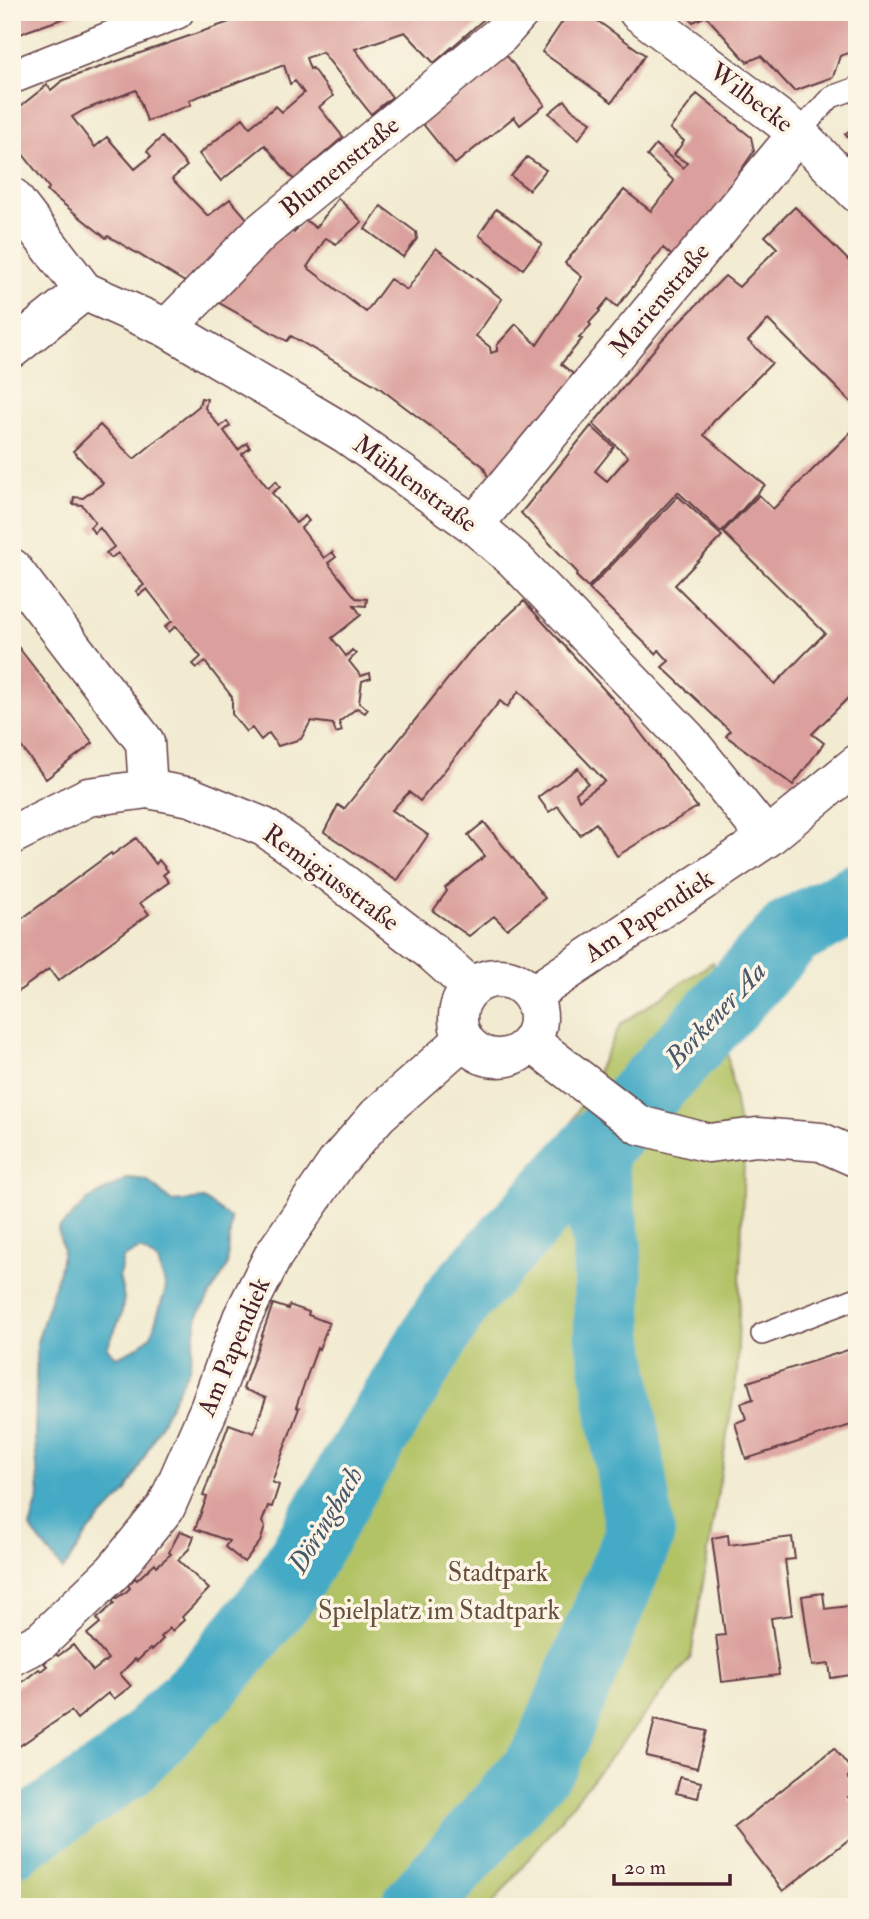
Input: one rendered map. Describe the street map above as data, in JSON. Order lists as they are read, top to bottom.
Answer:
{
  "streets": {
    "street": [
      "Wilbecke",
      "Blumenstraße",
      "Marienstraße",
      "Mühlenstraße",
      "Remigiusstraße",
      "Am Papendiek"
    ]
  },
  "crossings": [
    ["Wilbecke", "Marienstraße"],
    ["Blumenstraße", "Mühlenstraße"],
    ["Marienstraße", "Mühlenstraße"],
    ["Mühlenstraße", "Am Papendiek"],
    ["Remigiusstraße", "Am Papendiek"]
  ],
  "water": ["Borkener Aa", "Döringbach"],
  "parks": ["Stadtpark", "Spielplatz im Stadtpark"],
  "scale_bar": "20 m"
}
